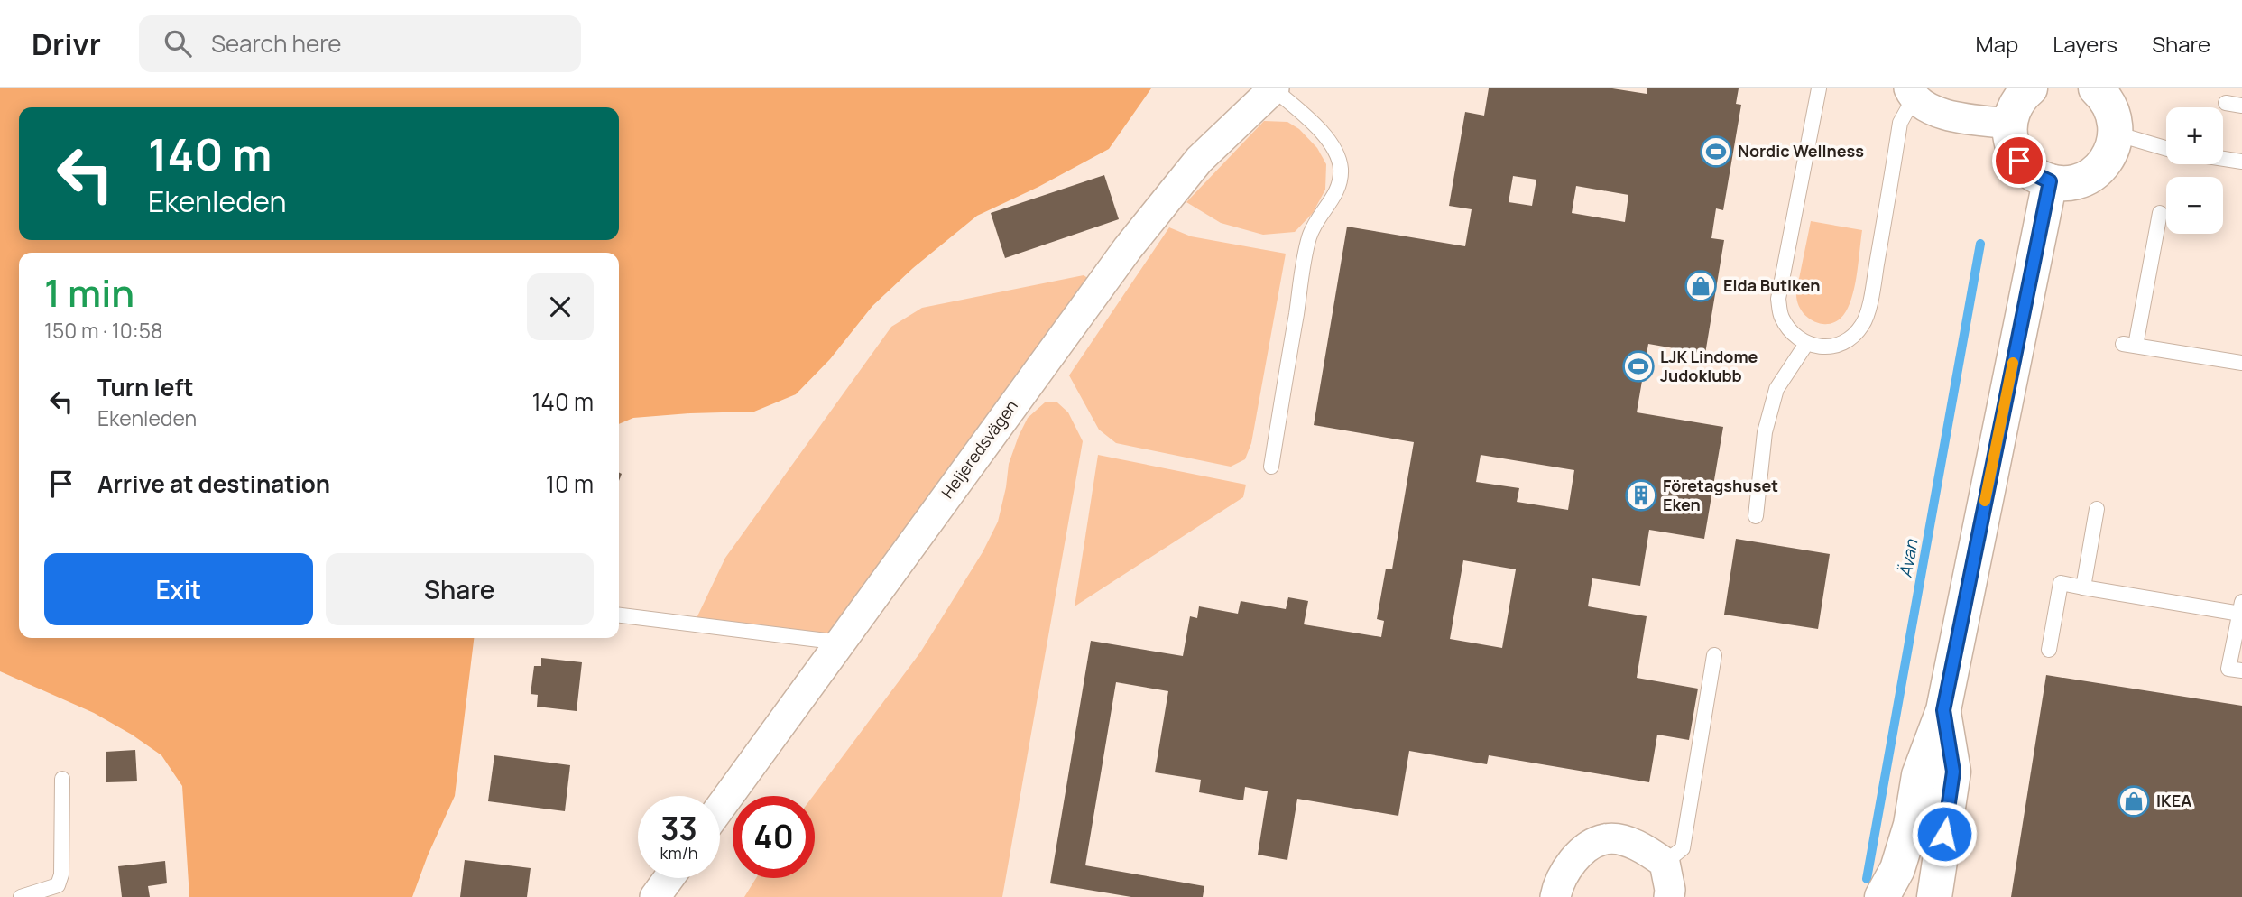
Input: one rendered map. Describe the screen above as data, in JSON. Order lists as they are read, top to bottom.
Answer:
{
  "streets": {
    "street": ["Heljeredsvägen"]
  },
  "water": ["Ävan"],
  "places": {
    "sports": ["Nordic Wellness", "LJK Lindome Judoklubb"],
    "shop": ["Elda Butiken", "IKEA"],
    "building": ["Företagshuset Eken"]
  },
  "page": {
    "header": "Drivr",
    "search": "Search here",
    "nav": ["Map", "Layers", "Share"],
    "map_buttons": ["+", "−"],
    "turn": ["140 m", "Ekenleden"],
    "heading": ["1 min", "150 m · 10:58"],
    "list": [
      {
        "name": "Turn left",
        "note": "Ekenleden",
        "value": "140 m"
      },
      {
        "name": "Arrive at destination",
        "value": "10 m"
      }
    ],
    "buttons": ["Exit", "Share"],
    "speed": "33 km/h",
    "limit": "40"
  }
}
